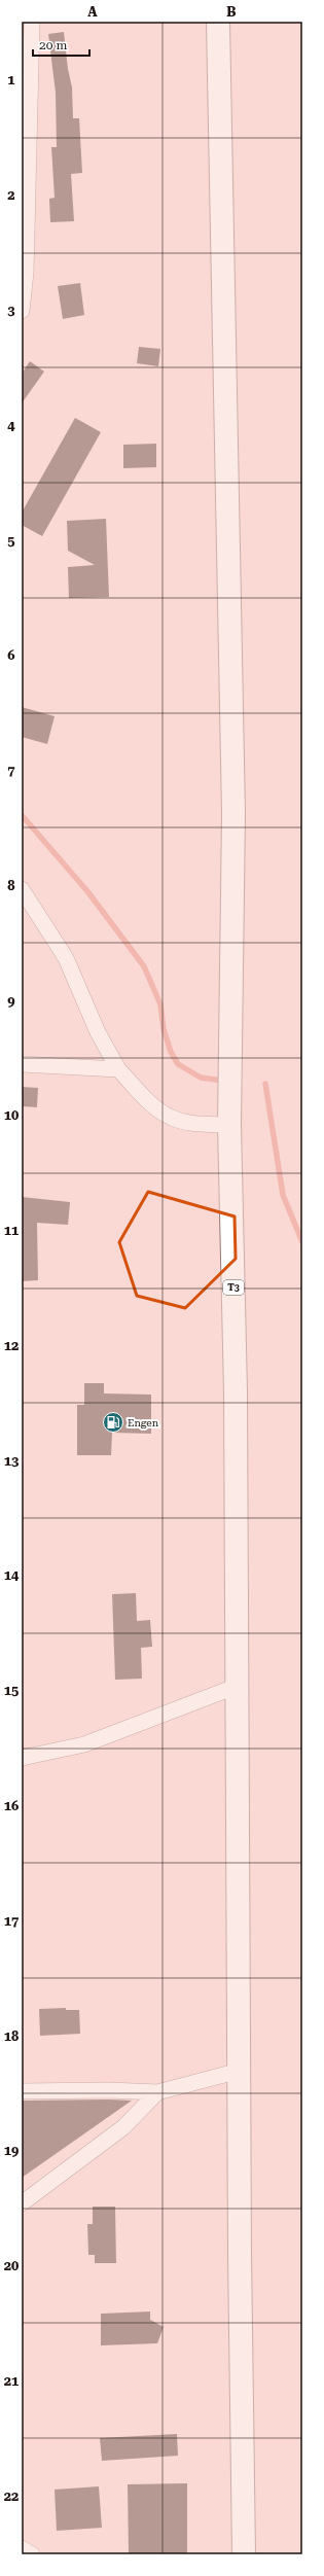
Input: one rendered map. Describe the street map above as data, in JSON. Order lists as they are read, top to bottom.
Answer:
{
  "streets": {
    "highway": ["T3"]
  },
  "places": {
    "fuel station": ["Engen"]
  },
  "scale_bar": "20 m",
  "grid": {
    "columns": ["A", "B"],
    "rows": [
      "1",
      "2",
      "3",
      "4",
      "5",
      "6",
      "7",
      "8",
      "9",
      "10",
      "11",
      "12",
      "13",
      "14",
      "15",
      "16",
      "17",
      "18",
      "19",
      "20",
      "21",
      "22"
    ]
  }
}
